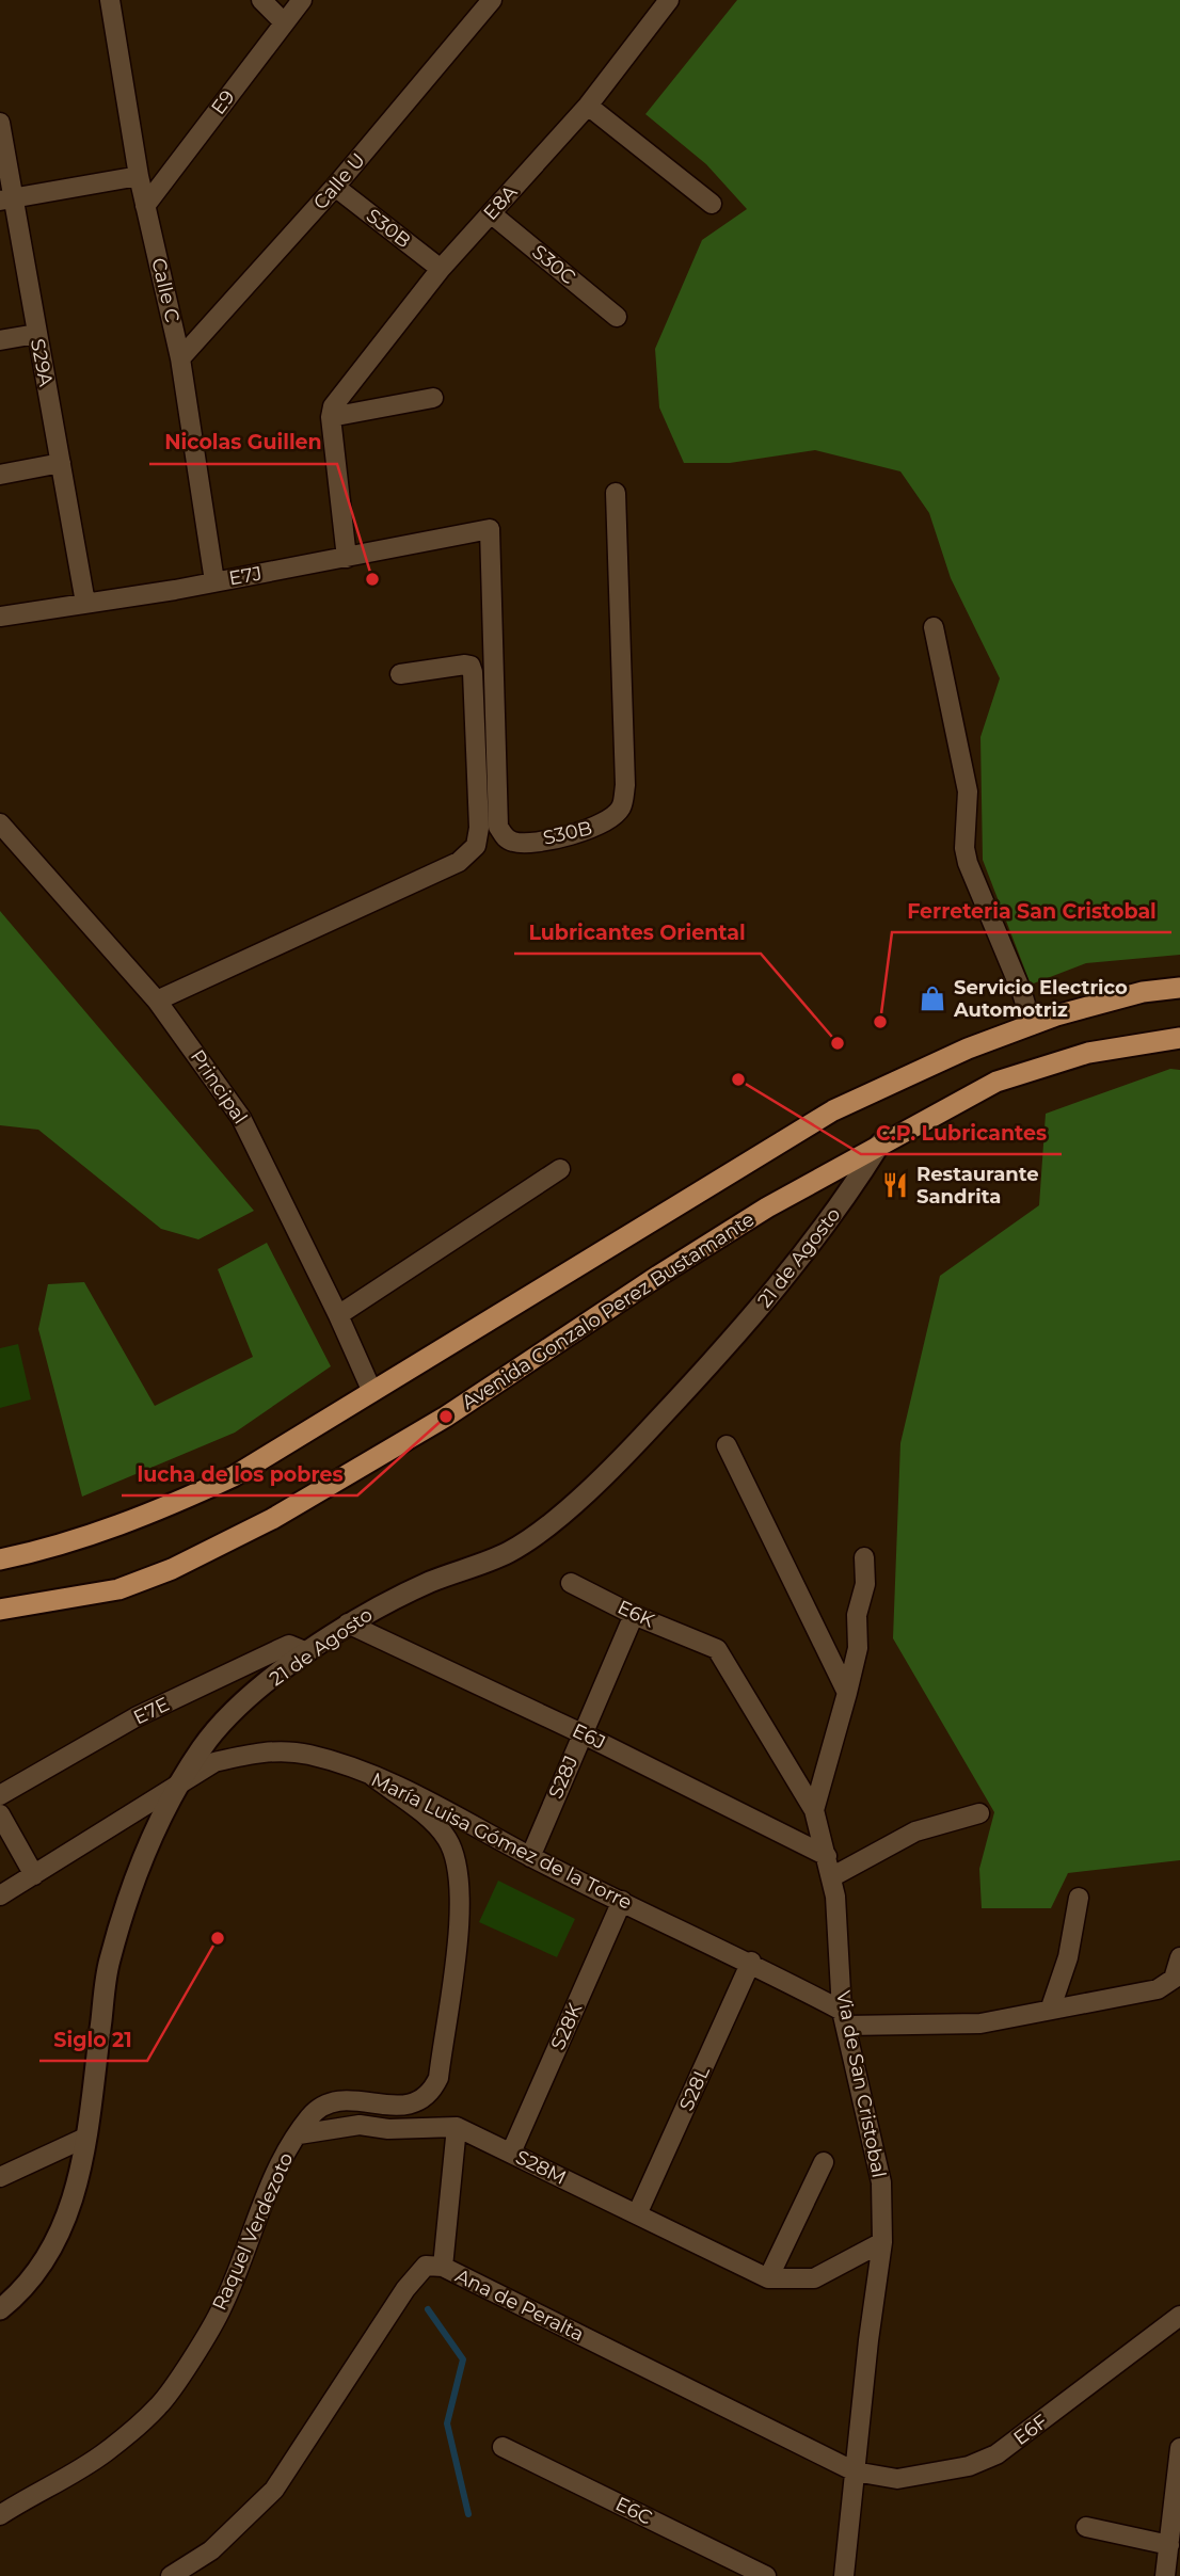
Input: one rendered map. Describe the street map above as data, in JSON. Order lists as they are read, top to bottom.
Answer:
{
  "streets": {
    "main road": ["Avenida Gonzalo Perez Bustamante"],
    "street": [
      "E9",
      "Calle U",
      "E8A",
      "S30B",
      "S30C",
      "Calle C",
      "S29A",
      "E7J",
      "Principal",
      "21 de Agosto",
      "E6K",
      "E7E",
      "E6J",
      "S28J",
      "María Luisa Gómez de la Torre",
      "S28K",
      "Via de San Cristobal",
      "S28L",
      "S28M",
      "Raquel Verdezoto",
      "Ana de Peralta",
      "E6F",
      "E6C"
    ]
  },
  "crossings": [
    ["E9", "Calle C"],
    ["Calle U", "S30B"],
    ["Calle U", "Calle C"],
    ["E8A", "S30B"],
    ["E8A", "S30C"],
    ["S30B", "E7J"],
    ["Calle C", "E7J"],
    ["S29A", "E7J"],
    ["21 de Agosto", "Avenida Gonzalo Perez Bustamante"],
    ["21 de Agosto", "E7E"],
    ["21 de Agosto", "E6J"],
    ["21 de Agosto", "María Luisa Gómez de la Torre"],
    ["E6K", "S28J"],
    ["E6K", "Via de San Cristobal"],
    ["E6J", "S28J"],
    ["E6J", "Via de San Cristobal"],
    ["S28J", "María Luisa Gómez de la Torre"],
    ["María Luisa Gómez de la Torre", "S28K"],
    ["María Luisa Gómez de la Torre", "Via de San Cristobal"],
    ["María Luisa Gómez de la Torre", "S28L"],
    ["María Luisa Gómez de la Torre", "Raquel Verdezoto"],
    ["S28K", "S28M"],
    ["Via de San Cristobal", "S28M"],
    ["Via de San Cristobal", "Ana de Peralta"],
    ["Via de San Cristobal", "E6F"],
    ["S28L", "S28M"],
    ["S28M", "Raquel Verdezoto"],
    ["Ana de Peralta", "E6F"]
  ],
  "places": {
    "other": [
      "Nicolas Guillen",
      "Ferreteria San Cristobal",
      "Lubricantes Oriental",
      "C.P. Lubricantes",
      "lucha de los pobres",
      "Siglo 21"
    ],
    "shop": ["Servicio Electrico Automotriz"],
    "restaurant": ["Restaurante Sandrita"]
  }
}
